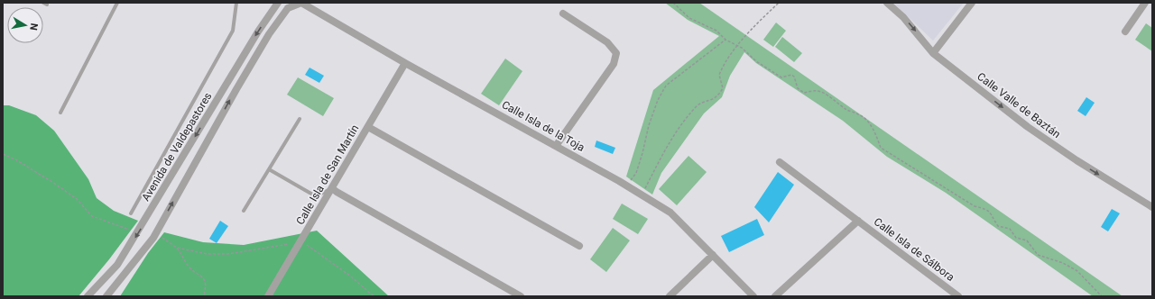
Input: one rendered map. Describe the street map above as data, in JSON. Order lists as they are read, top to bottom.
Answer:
{
  "streets": {
    "street": [
      "Calle Valle de Baztán",
      "Calle Isla de la Toja",
      "Avenida de Valdepastores",
      "Calle Isla de San Martín",
      "Calle Isla de Sálbora"
    ]
  },
  "crossings": [
    ["Calle Isla de la Toja", "Calle Isla de San Martín"]
  ],
  "one_way": ["Calle Valle de Baztán"],
  "north": "right"
}
